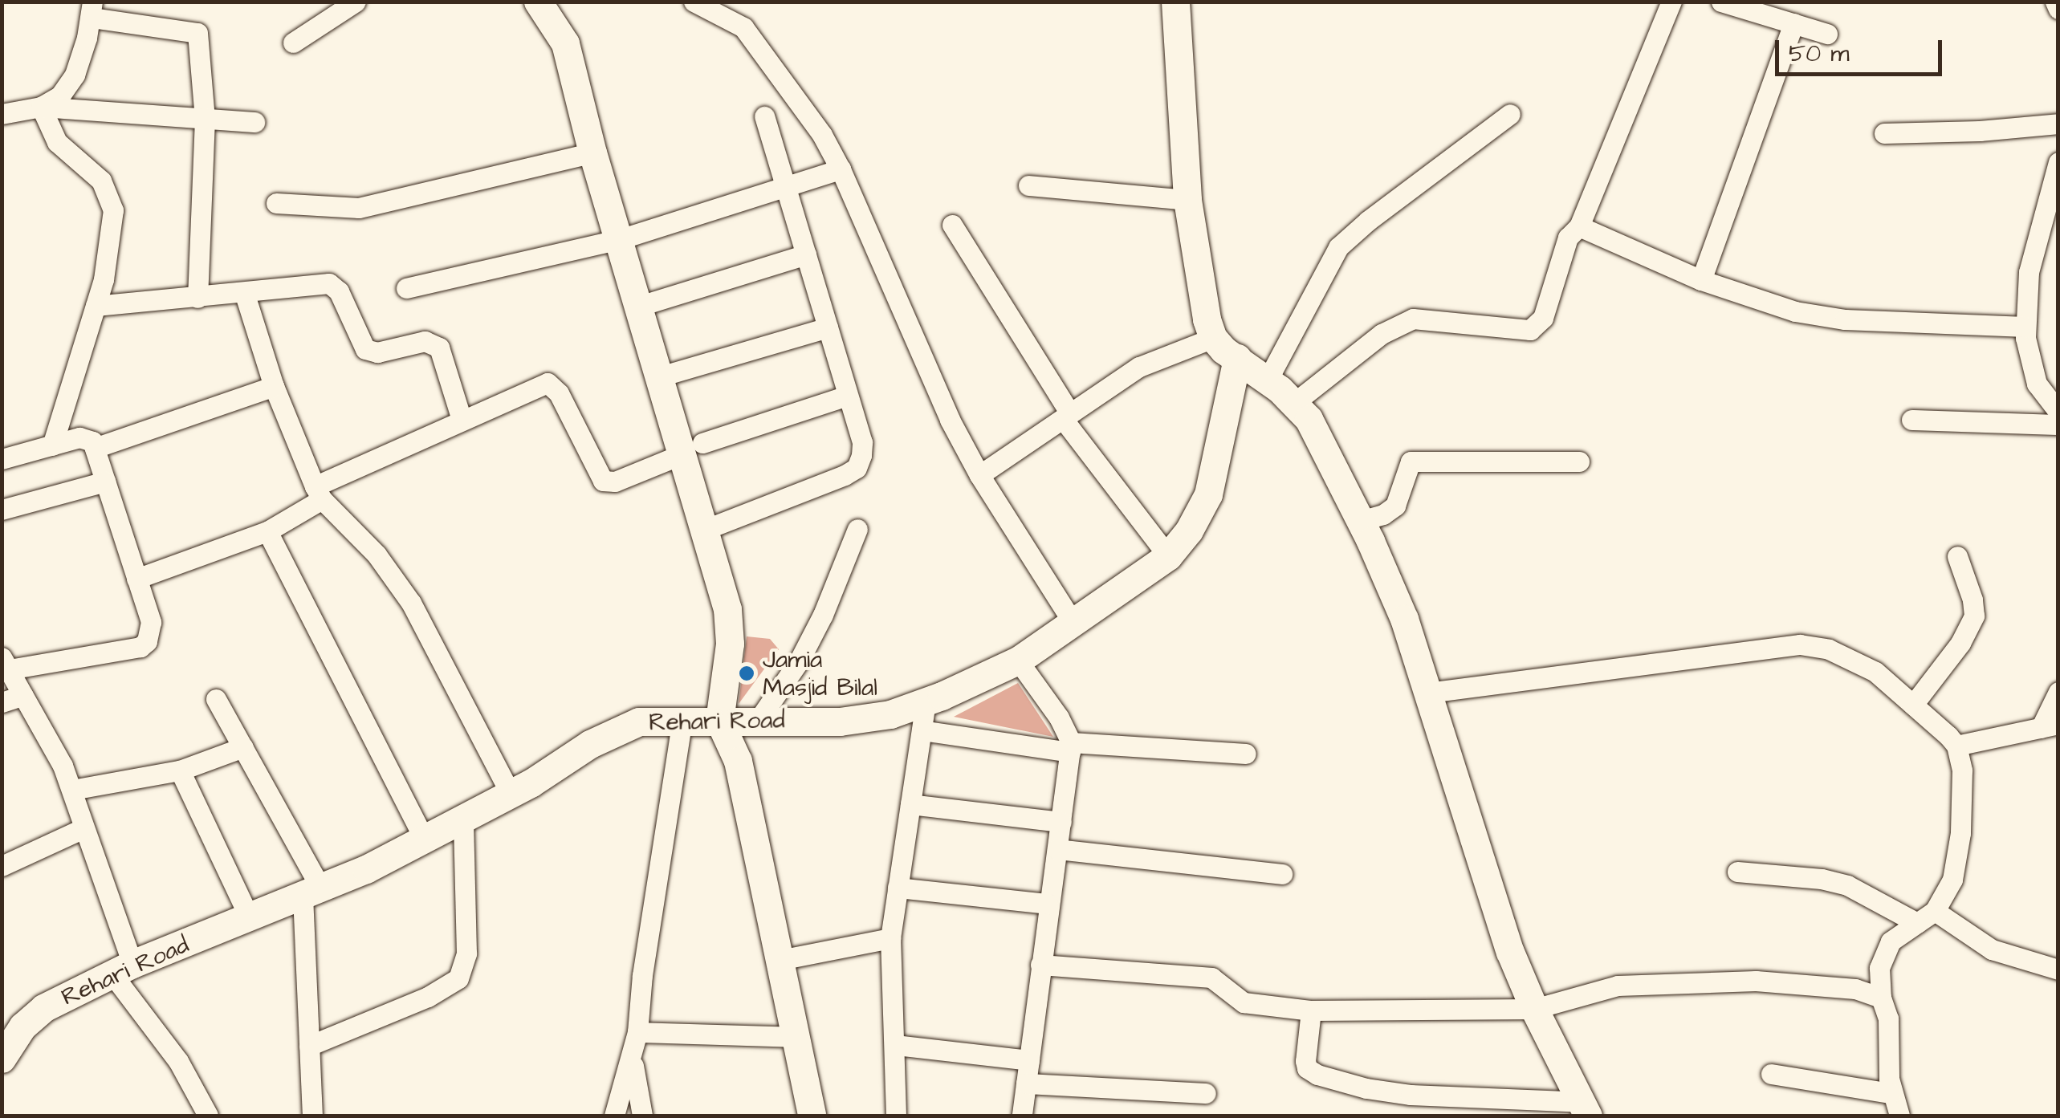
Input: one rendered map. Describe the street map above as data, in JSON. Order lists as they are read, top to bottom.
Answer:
{
  "streets": {
    "main road": ["Rehari Road"]
  },
  "places": ["Jamia Masjid Bilal"],
  "scale_bar": "50 m"
}
